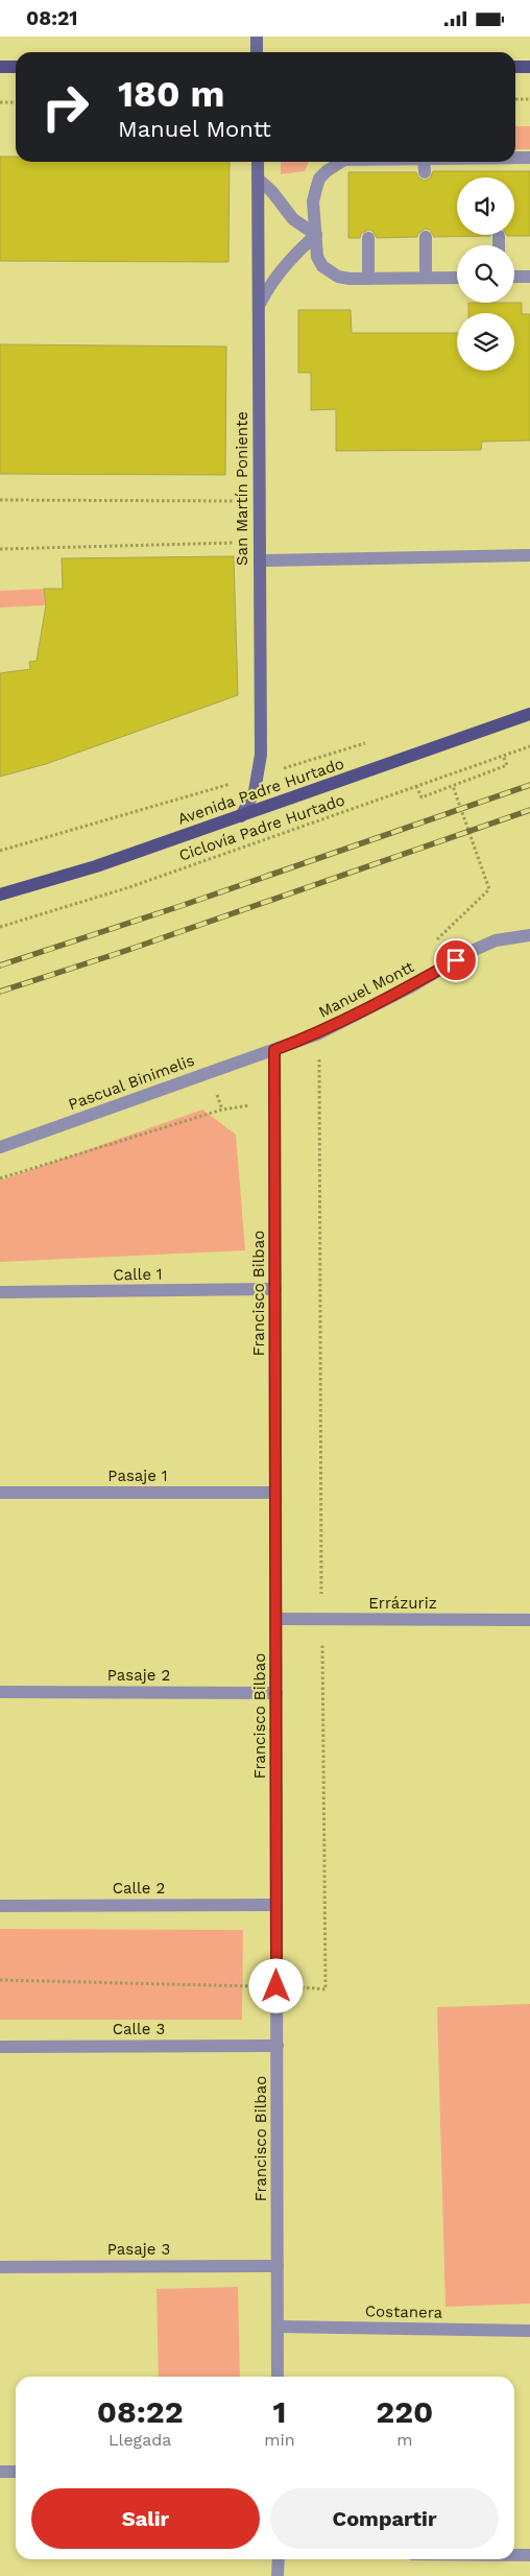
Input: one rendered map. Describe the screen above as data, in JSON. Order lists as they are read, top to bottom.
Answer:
{
  "streets": {
    "main road": ["San Martín Poniente", "Avenida Padre Hurtado"],
    "street": [
      "Manuel Montt",
      "Pascual Binimelis",
      "Calle 1",
      "Francisco Bilbao",
      "Pasaje 1",
      "Errázuriz",
      "Pasaje 2",
      "Calle 2",
      "Calle 3",
      "Pasaje 3",
      "Costanera"
    ],
    "path": ["Ciclovía Padre Hurtado"]
  },
  "crossings": [
    ["San Martín Poniente", "Avenida Padre Hurtado"],
    ["Manuel Montt", "Pascual Binimelis"],
    ["Manuel Montt", "Francisco Bilbao"],
    ["Pascual Binimelis", "Francisco Bilbao"],
    ["Calle 1", "Francisco Bilbao"],
    ["Francisco Bilbao", "Pasaje 1"],
    ["Francisco Bilbao", "Errázuriz"],
    ["Francisco Bilbao", "Pasaje 2"],
    ["Francisco Bilbao", "Calle 2"],
    ["Francisco Bilbao", "Calle 3"],
    ["Francisco Bilbao", "Pasaje 3"],
    ["Francisco Bilbao", "Costanera"]
  ],
  "page": {
    "status": "08:21",
    "turn": ["180 m", "Manuel Montt"],
    "eta": [
      "08:22",
      "Llegada",
      "1",
      "min",
      "220",
      "m"
    ],
    "buttons": ["Salir", "Compartir"]
  }
}
